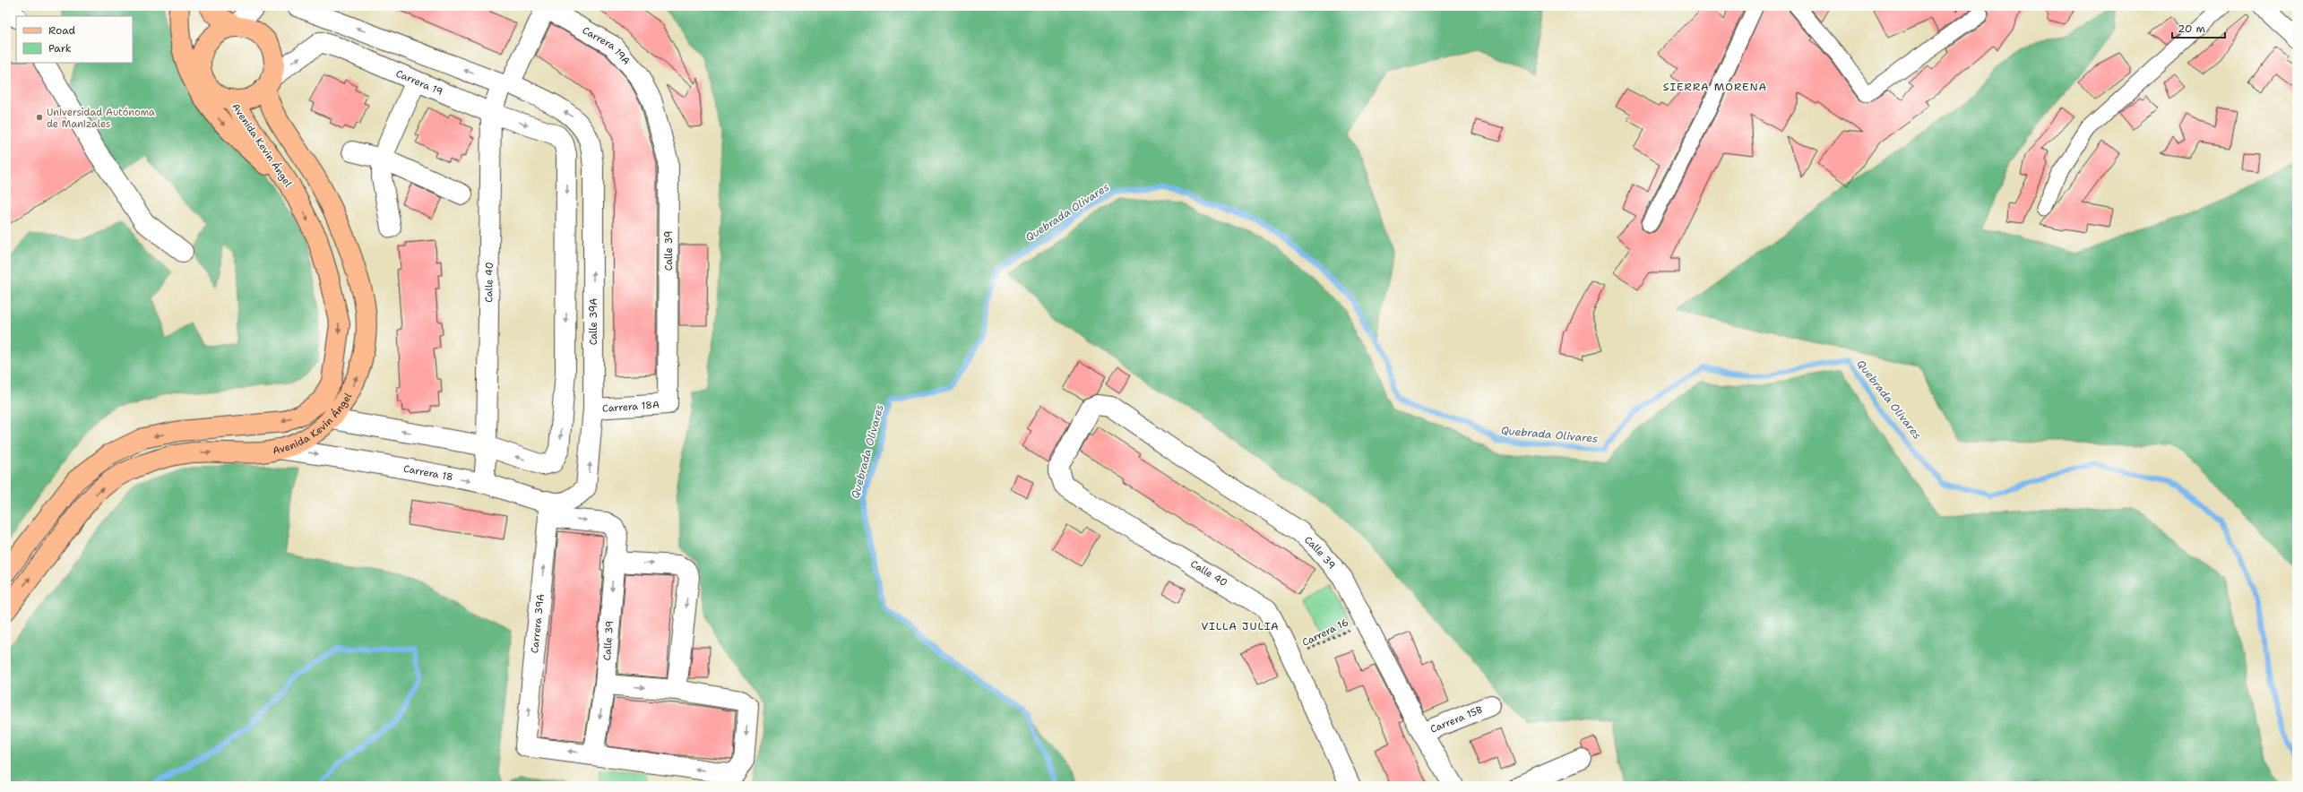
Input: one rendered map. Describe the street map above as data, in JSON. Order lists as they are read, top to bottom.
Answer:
{
  "streets": {
    "main road": ["Avenida Kevin Ángel"],
    "street": [
      "Carrera 19A",
      "Carrera 19",
      "Calle 39",
      "Calle 40",
      "Calle 39A",
      "Carrera 18A",
      "Carrera 18",
      "Carrera 39A",
      "Carrera 15B"
    ],
    "path": ["Carrera 16"]
  },
  "crossings": [
    ["Carrera 19A", "Calle 39"],
    ["Carrera 19A", "Calle 40"],
    ["Carrera 19", "Calle 40"],
    ["Avenida Kevin Ángel", "Carrera 18"],
    ["Calle 39", "Calle 40"],
    ["Calle 39", "Carrera 18A"],
    ["Calle 39", "Carrera 18"],
    ["Calle 39", "Carrera 39A"],
    ["Calle 39", "Carrera 16"],
    ["Calle 39", "Carrera 15B"],
    ["Calle 40", "Calle 39A"],
    ["Calle 40", "Carrera 18"],
    ["Calle 40", "Carrera 16"],
    ["Calle 39A", "Carrera 18A"],
    ["Calle 39A", "Carrera 18"],
    ["Carrera 18", "Carrera 39A"]
  ],
  "one_way": ["Calle 39A", "Carrera 39A"],
  "districts": ["SIERRA MORENA", "VILLA JULIA"],
  "water": ["Quebrada Olivares"],
  "places": ["Universidad Autónoma de Manizales"],
  "legend": ["Road", "Park"],
  "scale_bar": "20 m"
}
